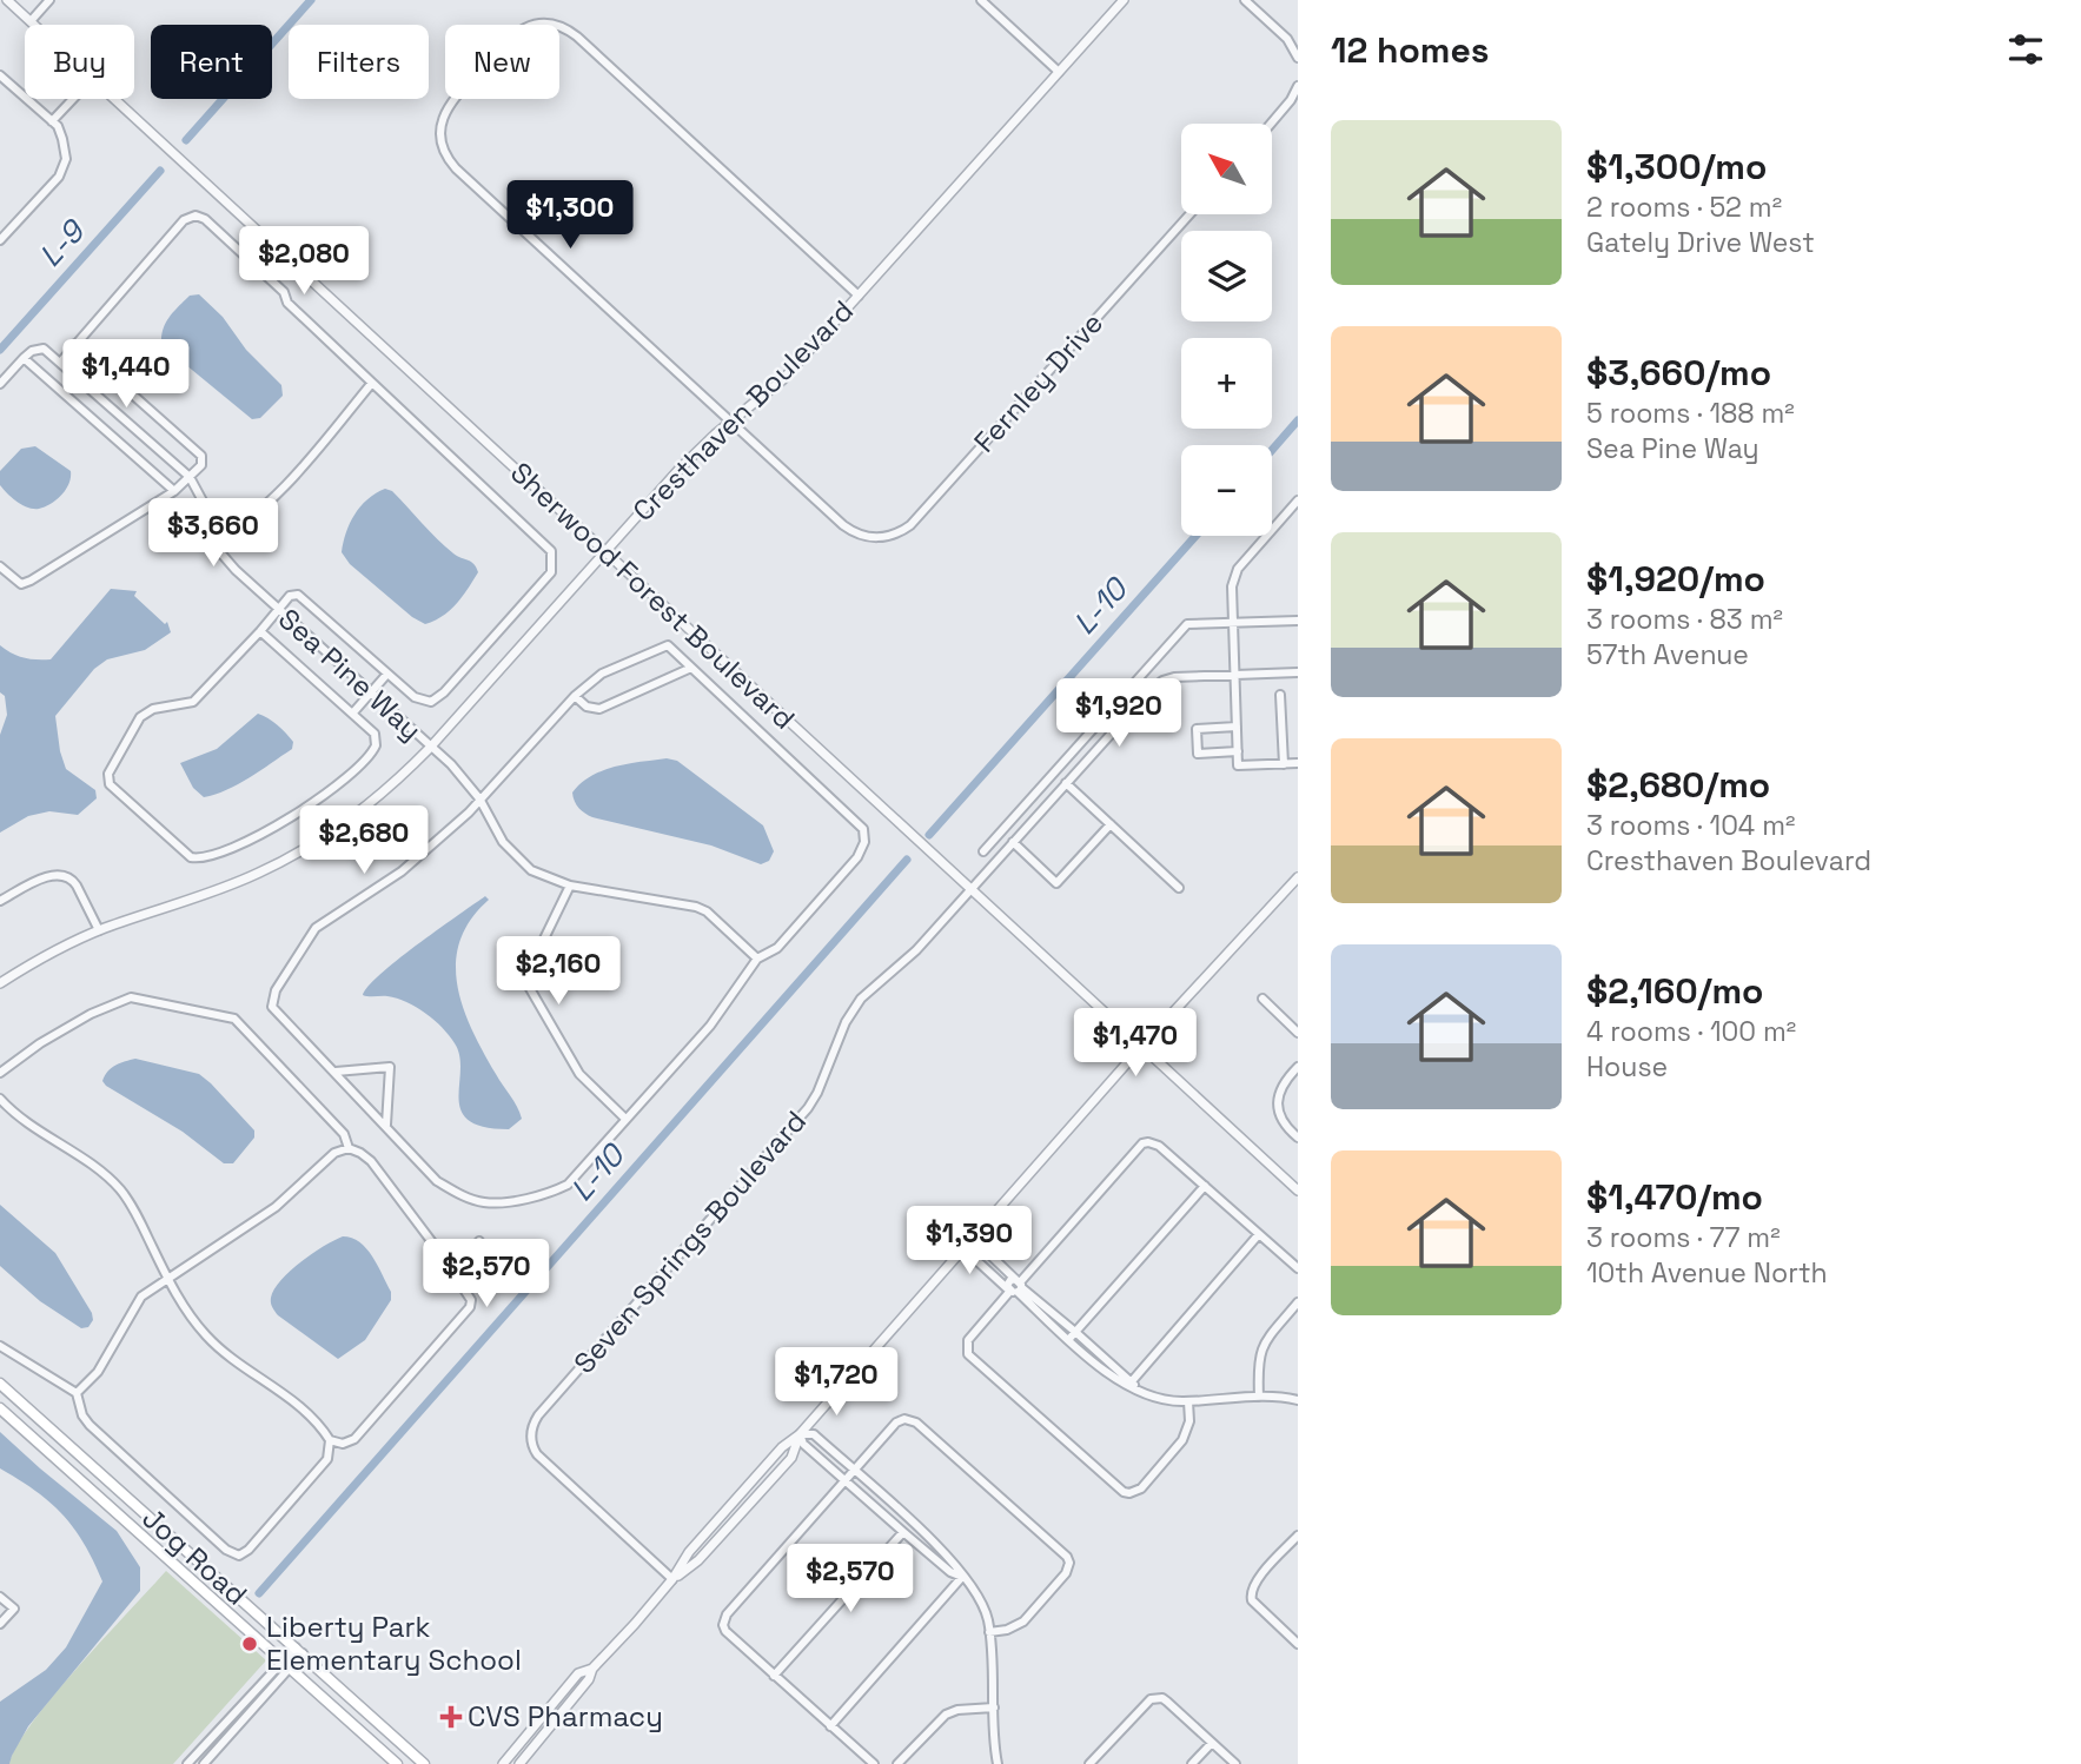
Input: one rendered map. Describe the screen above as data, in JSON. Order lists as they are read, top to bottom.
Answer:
{
  "streets": {
    "main road": ["Jog Road"],
    "street": [
      "Fernley Drive",
      "Cresthaven Boulevard",
      "Sherwood Forest Boulevard",
      "Sea Pine Way",
      "Seven Springs Boulevard"
    ]
  },
  "crossings": [
    ["Fernley Drive", "Cresthaven Boulevard"],
    ["Cresthaven Boulevard", "Sherwood Forest Boulevard"],
    ["Cresthaven Boulevard", "Sea Pine Way"],
    ["Sherwood Forest Boulevard", "Seven Springs Boulevard"]
  ],
  "water": ["L-9", "L-10"],
  "places": {
    "other": ["Liberty Park Elementary School"],
    "health": ["CVS Pharmacy"]
  },
  "north": "top left",
  "page": {
    "heading": "12 homes",
    "chip": [
      "Buy",
      "Rent",
      "Filters",
      "New"
    ],
    "list": [
      {
        "name": "$1,300/mo",
        "note": "2 rooms · 52 m² · Gately Drive West"
      },
      {
        "name": "$3,660/mo",
        "note": "5 rooms · 188 m² · Sea Pine Way"
      },
      {
        "name": "$1,920/mo",
        "note": "3 rooms · 83 m² · 57th Avenue"
      },
      {
        "name": "$2,680/mo",
        "note": "3 rooms · 104 m² · Cresthaven Boulevard"
      },
      {
        "name": "$2,160/mo",
        "note": "4 rooms · 100 m² · House"
      },
      {
        "name": "$1,470/mo",
        "note": "3 rooms · 77 m² · 10th Avenue North"
      }
    ],
    "map_buttons": ["+", "−"],
    "price": [
      "$1,300",
      "$2,080",
      "$1,440",
      "$3,660",
      "$1,920",
      "$2,680",
      "$2,160",
      "$1,470",
      "$1,390",
      "$2,570",
      "$1,720",
      "$2,570"
    ]
  }
}
